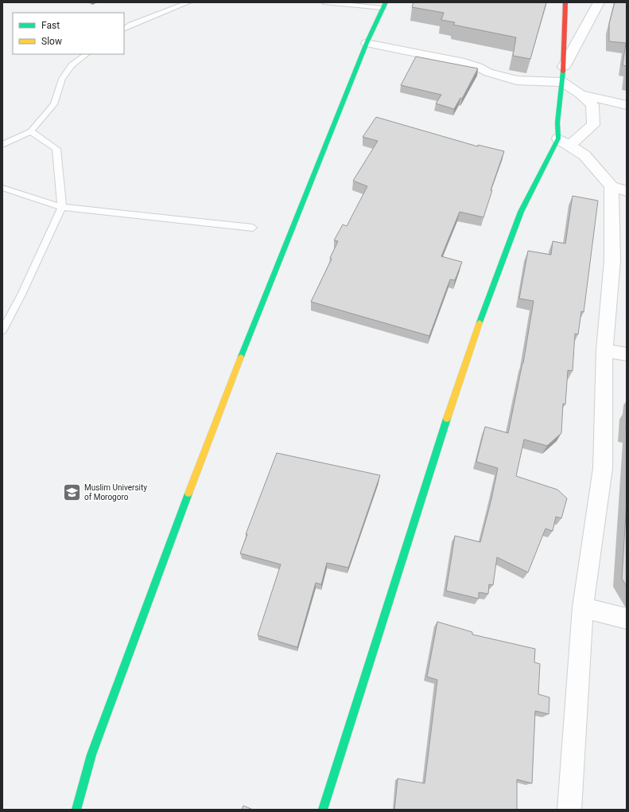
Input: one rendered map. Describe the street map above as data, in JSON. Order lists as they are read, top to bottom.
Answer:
{
  "places": {
    "school or university": ["Muslim University of Morogoro"]
  },
  "legend": ["Fast", "Slow"]
}
